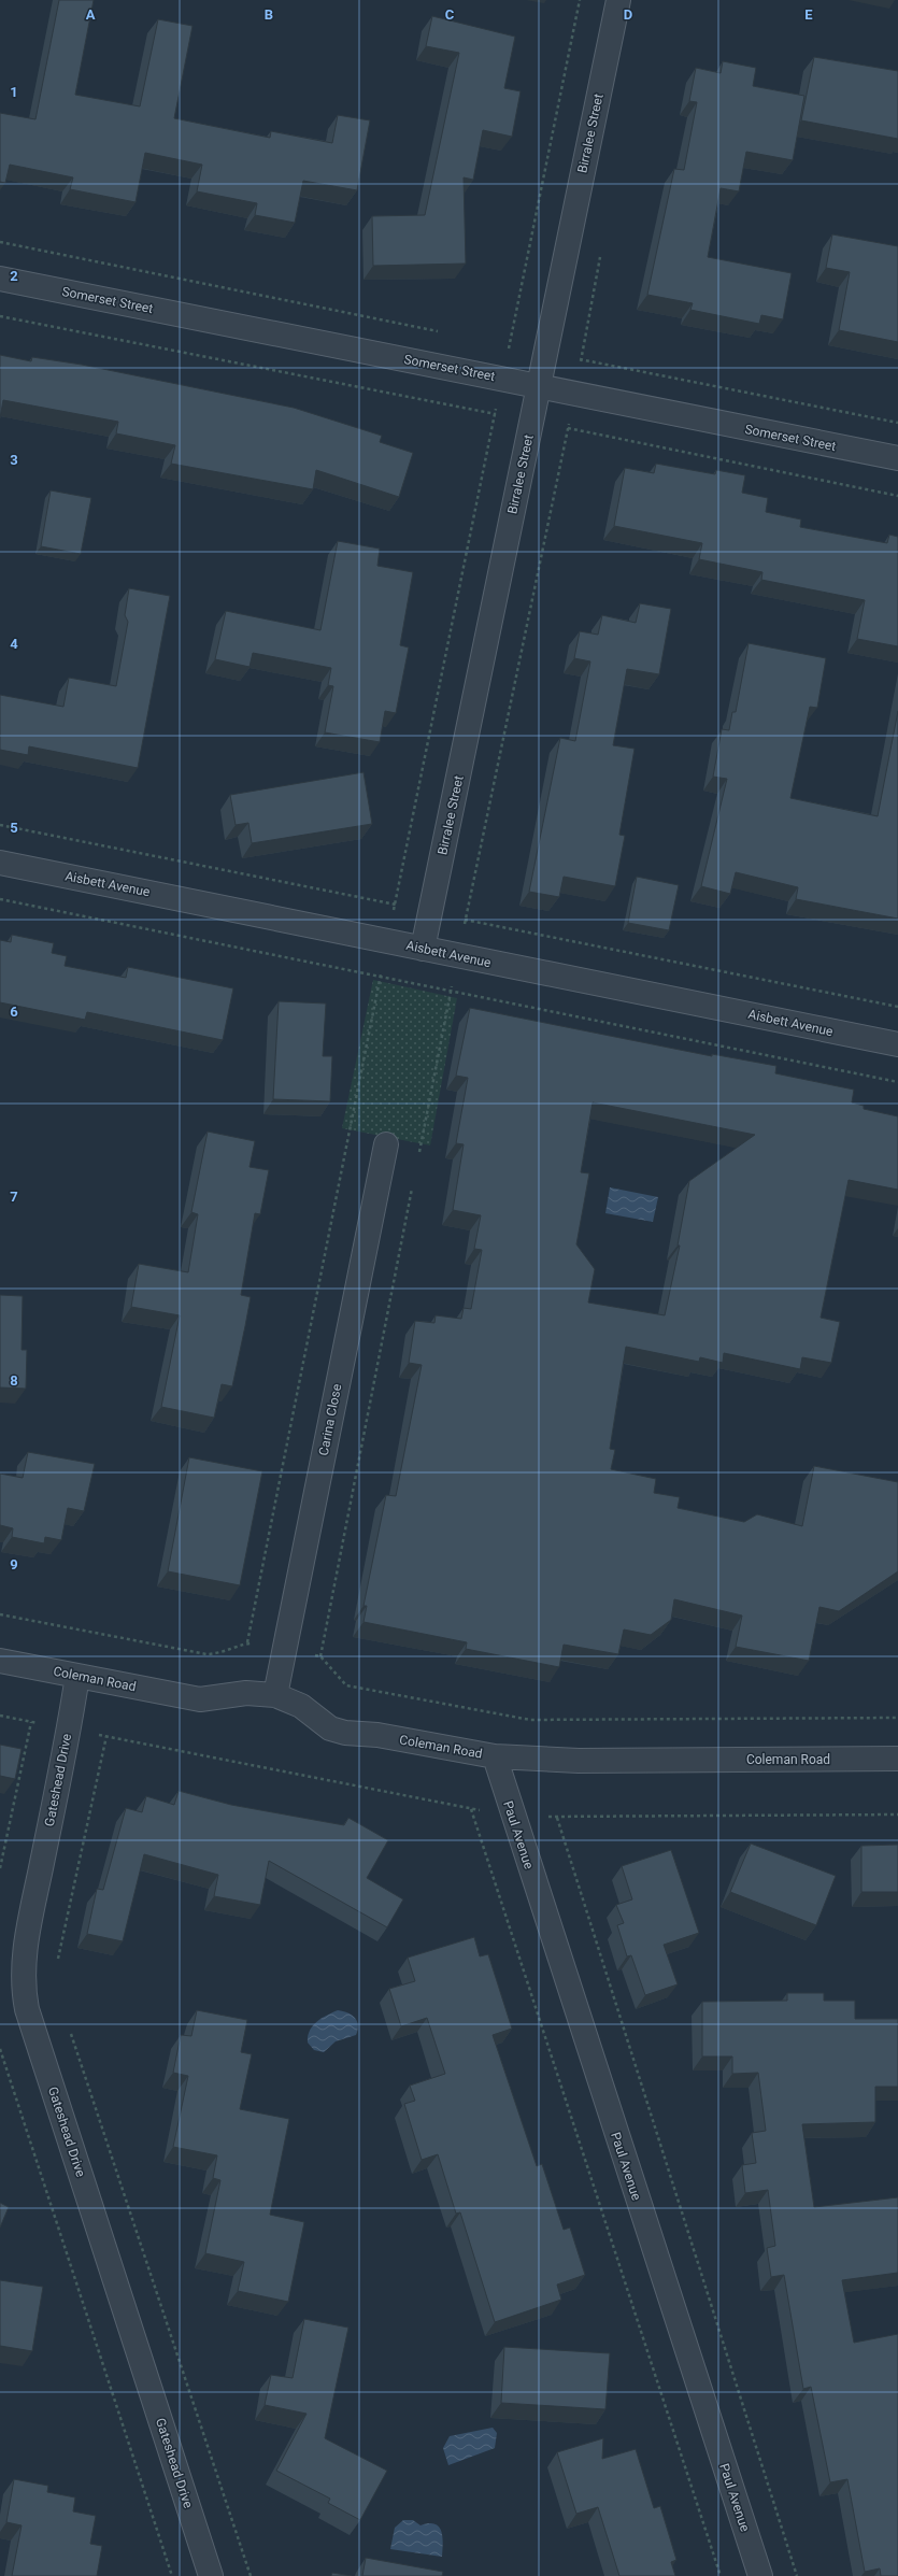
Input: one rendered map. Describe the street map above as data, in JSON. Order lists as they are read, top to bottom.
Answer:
{
  "streets": {
    "street": [
      "Birralee Street",
      "Somerset Street",
      "Aisbett Avenue",
      "Carina Close",
      "Coleman Road",
      "Gateshead Drive",
      "Paul Avenue"
    ]
  },
  "crossings": [
    ["Birralee Street", "Somerset Street"],
    ["Birralee Street", "Aisbett Avenue"],
    ["Carina Close", "Coleman Road"],
    ["Coleman Road", "Gateshead Drive"],
    ["Coleman Road", "Paul Avenue"]
  ],
  "grid": {
    "columns": [
      "A",
      "B",
      "C",
      "D",
      "E"
    ],
    "rows": [
      "1",
      "2",
      "3",
      "4",
      "5",
      "6",
      "7",
      "8",
      "9"
    ]
  }
}
